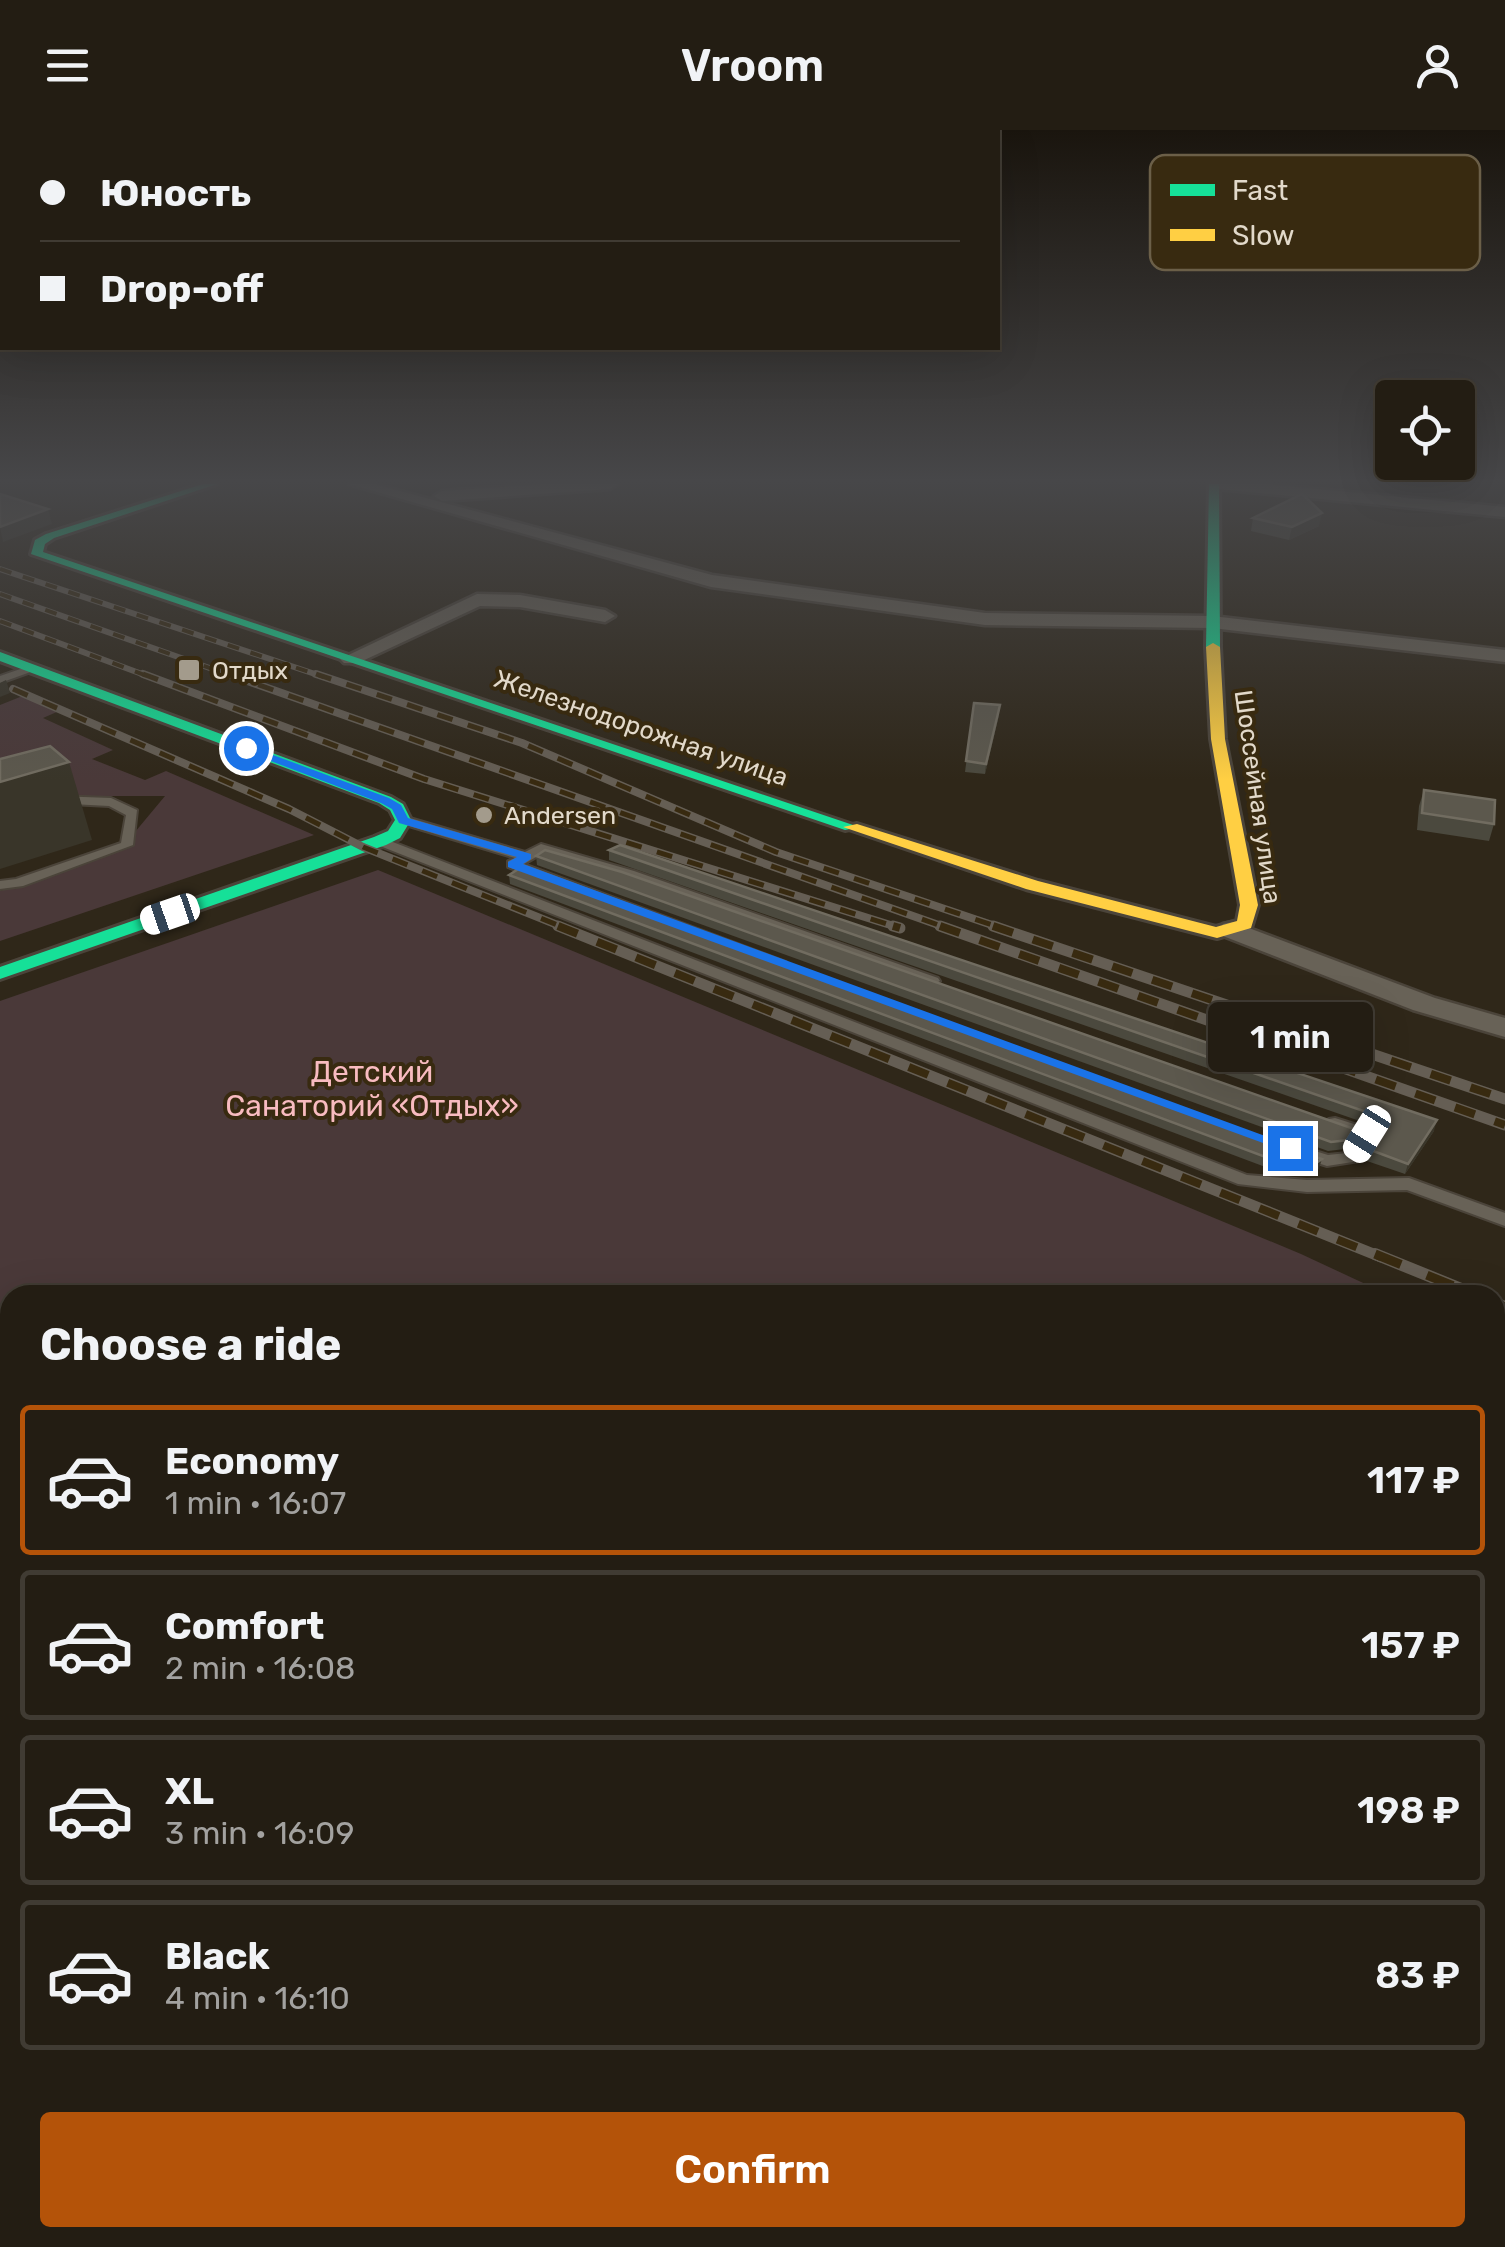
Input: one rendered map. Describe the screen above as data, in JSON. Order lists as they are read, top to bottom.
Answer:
{
  "streets": {
    "street": ["Железнодорожная улица", "Шоссейная улица"]
  },
  "crossings": [
    ["Железнодорожная улица", "Шоссейная улица"]
  ],
  "parks": ["Детский Санаторий «Отдых»"],
  "places": {
    "transit": ["Отдых"],
    "other": ["Andersen"]
  },
  "legend": ["Fast", "Slow"],
  "page": {
    "header": "Vroom",
    "banner": ["Юность", "Drop-off"],
    "bubble": "1 min",
    "heading": "Choose a ride",
    "list": [
      {
        "name": "Economy",
        "note": "1 min · 16:07",
        "value": "117 ₽"
      },
      {
        "name": "Comfort",
        "note": "2 min · 16:08",
        "value": "157 ₽"
      },
      {
        "name": "XL",
        "note": "3 min · 16:09",
        "value": "198 ₽"
      },
      {
        "name": "Black",
        "note": "4 min · 16:10",
        "value": "83 ₽"
      }
    ],
    "buttons": "Confirm"
  }
}
